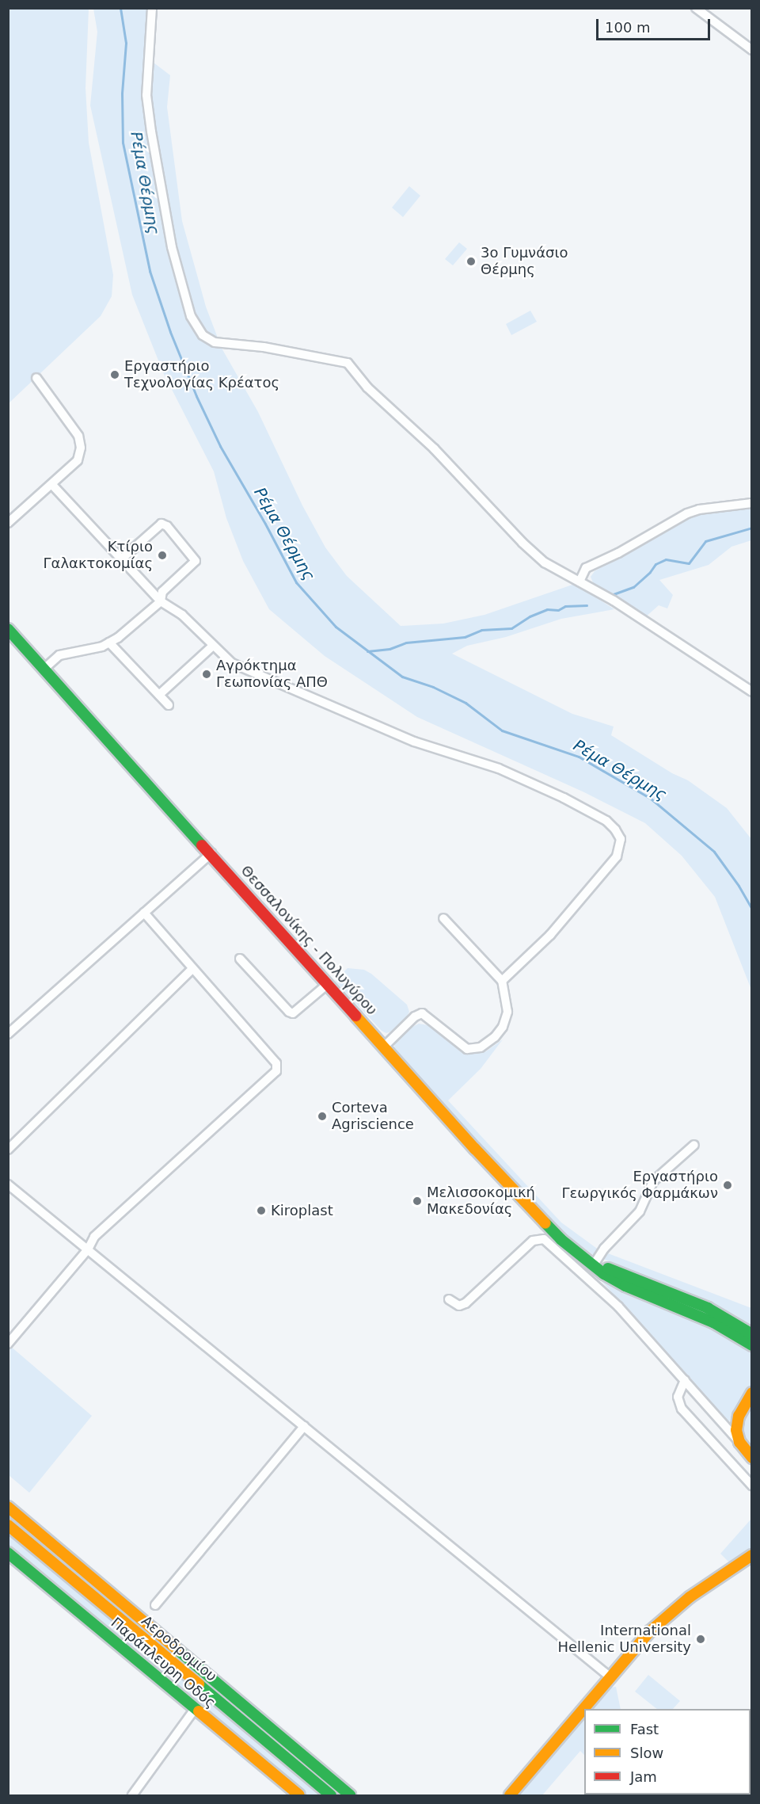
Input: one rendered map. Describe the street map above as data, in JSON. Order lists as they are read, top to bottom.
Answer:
{
  "streets": {
    "main road": ["Θεσσαλονίκης - Πολυγύρου", "Αεροδρομίου", "Παράπλευρη Οδός"]
  },
  "water": ["Ρέμα Θέρμης"],
  "places": [
    "3ο Γυμνάσιο Θέρμης",
    "Εργαστήριο Τεχνολογίας Κρέατος",
    "Κτίριο Γαλακτοκομίας",
    "Αγρόκτημα Γεωπονίας ΑΠΘ",
    "Corteva Agriscience",
    "Εργαστήριο Γεωργικός Φαρμάκων",
    "Μελισσοκομική Μακεδονίας",
    "Kiroplast",
    "International Hellenic University"
  ],
  "legend": ["Fast", "Slow", "Jam"],
  "scale_bar": "100 m"
}
